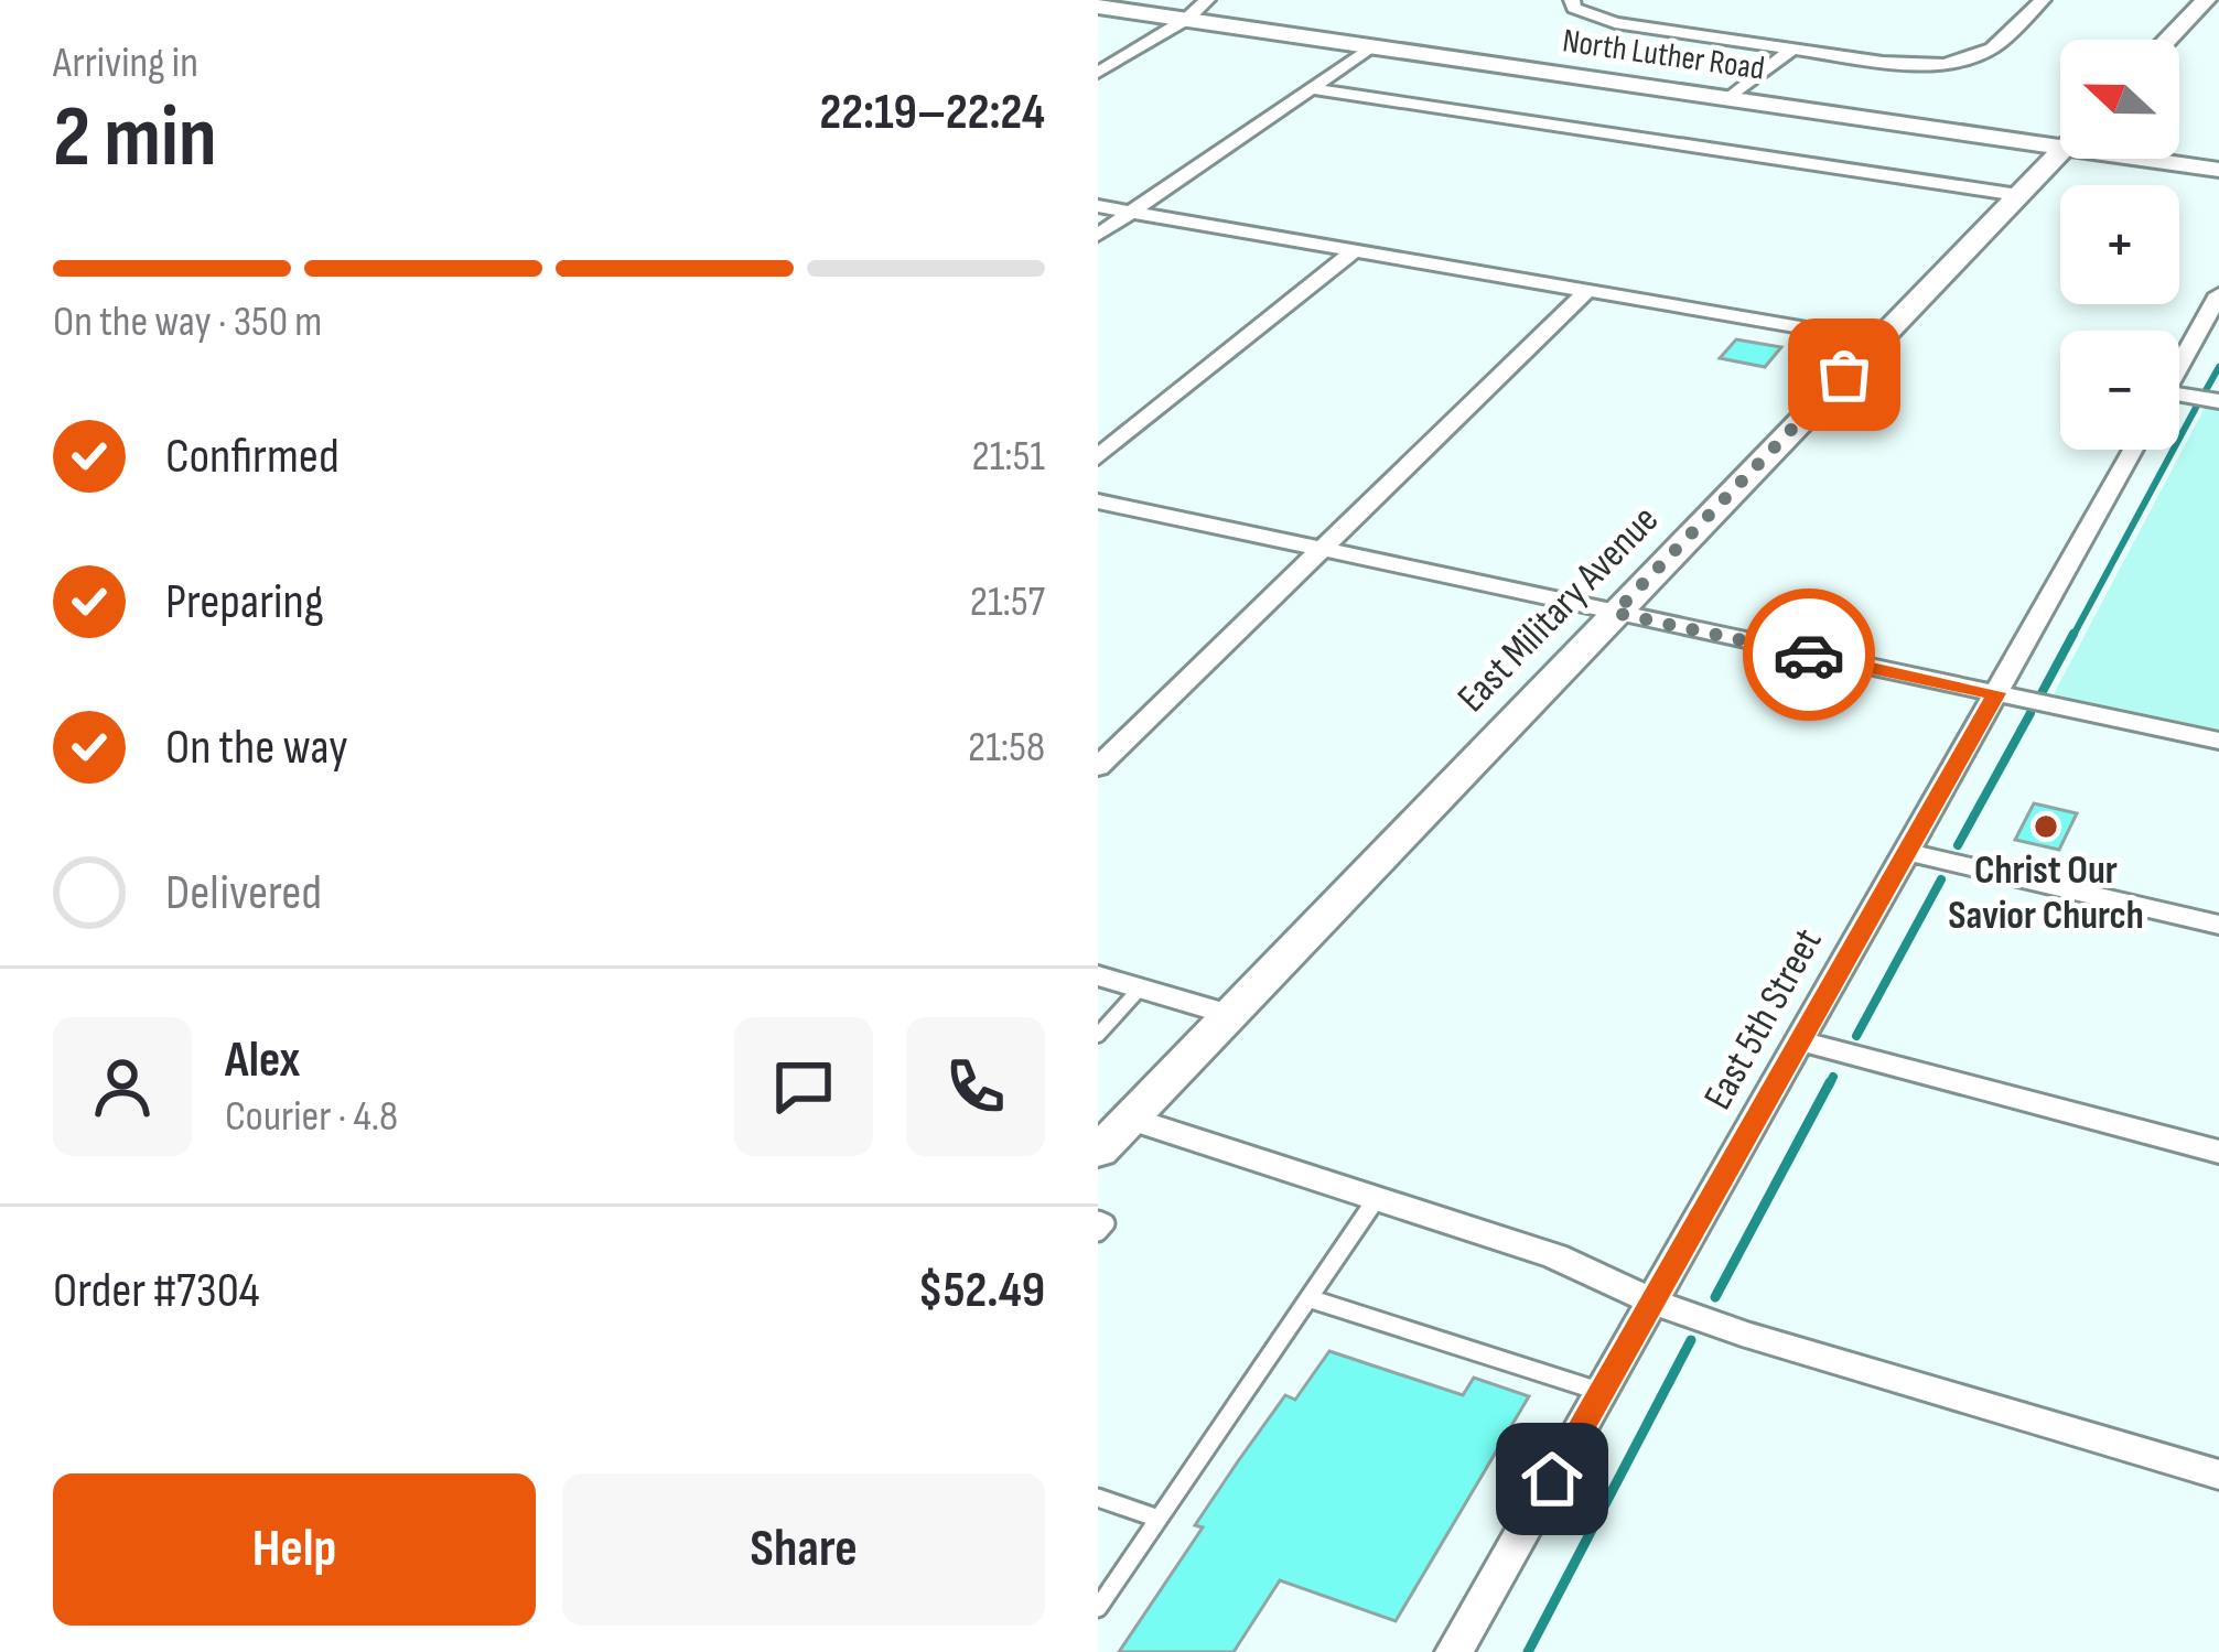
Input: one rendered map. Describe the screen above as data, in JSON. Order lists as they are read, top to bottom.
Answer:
{
  "streets": {
    "main road": ["North Luther Road", "East Military Avenue"],
    "street": ["East 5th Street"]
  },
  "places": ["Christ Our Savior Church"],
  "north": "left",
  "page": {
    "heading": ["2 min", "Arriving in", "22:19–22:24"],
    "panel": [
      "Alex",
      "Courier · 4.8",
      "Order #7304",
      "$52.49"
    ],
    "map_buttons": ["+", "−"],
    "bar": "On the way · 350 m",
    "list": [
      ["Confirmed", "21:51"],
      ["Preparing", "21:57"],
      ["On the way", "21:58"],
      "Delivered"
    ],
    "buttons": ["Help", "Share"]
  }
}
